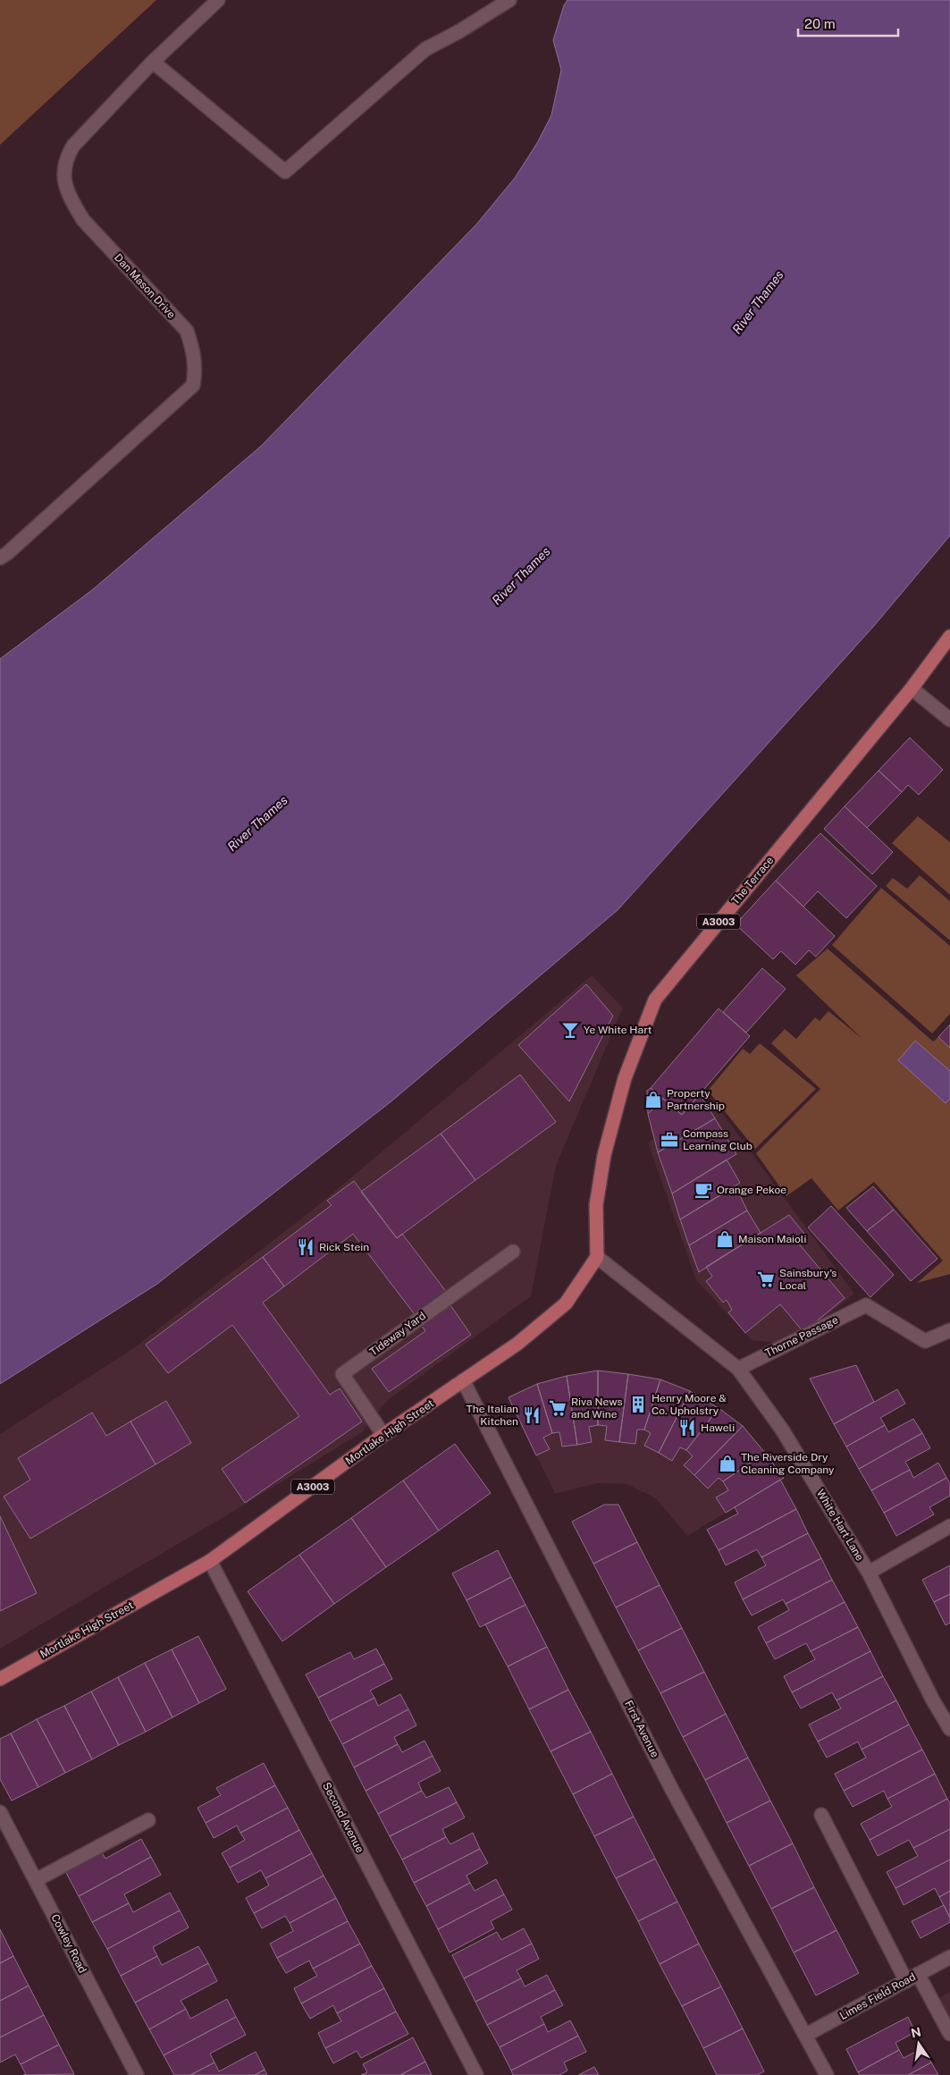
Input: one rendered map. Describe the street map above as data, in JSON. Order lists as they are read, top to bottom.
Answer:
{
  "streets": {
    "main road": ["The Terrace", "A3003", "Mortlake High Street"],
    "street": [
      "Dan Mason Drive",
      "Tideway Yard",
      "Thorne Passage",
      "White Hart Lane",
      "First Avenue",
      "Second Avenue",
      "Cowley Road",
      "Limes Field Road"
    ]
  },
  "crossings": [
    ["The Terrace", "Mortlake High Street"],
    ["The Terrace", "White Hart Lane"],
    ["Tideway Yard", "Mortlake High Street"],
    ["Thorne Passage", "White Hart Lane"],
    ["Mortlake High Street", "White Hart Lane"],
    ["Mortlake High Street", "First Avenue"],
    ["Mortlake High Street", "Second Avenue"],
    ["First Avenue", "Limes Field Road"]
  ],
  "water": ["River Thames"],
  "places": {
    "bar": ["Ye White Hart"],
    "shop": ["Property Partnership", "Maison Maioli", "The Riverside Dry Cleaning Company"],
    "office": ["Compass Learning Club"],
    "cafe": ["Orange Pekoe"],
    "restaurant": ["Rick Stein", "The Italian Kitchen", "Haweli"],
    "supermarket": ["Sainsbury's Local", "Riva News and Wine"],
    "building": ["Henry Moore & Co. Upholstry"]
  },
  "scale_bar": "20 m",
  "north": "top"
}
